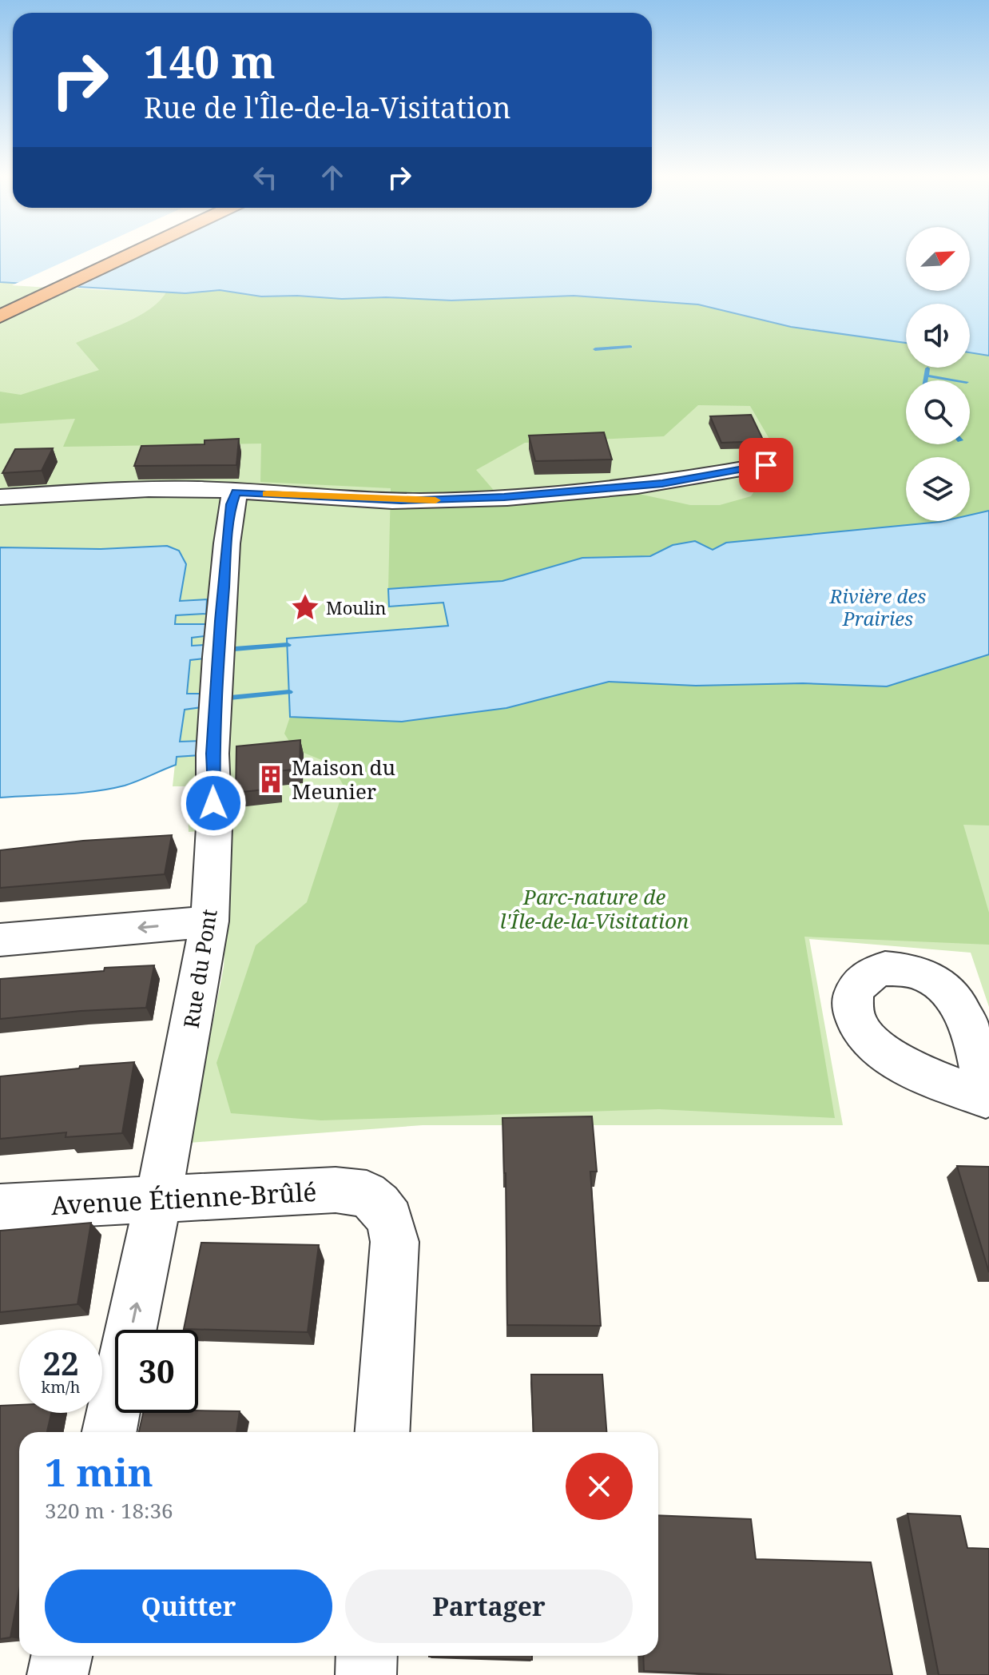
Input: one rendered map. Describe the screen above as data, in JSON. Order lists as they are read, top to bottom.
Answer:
{
  "streets": {
    "street": ["Rue du Pont", "Avenue Étienne-Brûlé"]
  },
  "crossings": [
    ["Rue du Pont", "Avenue Étienne-Brûlé"]
  ],
  "water": ["Rivière des Prairies"],
  "parks": ["Parc-nature de l'Île-de-la-Visitation"],
  "places": {
    "place": ["Moulin"],
    "building": ["Maison du Meunier"]
  },
  "north": "top right",
  "page": {
    "turn": ["140 m", "Rue de l'Île-de-la-Visitation"],
    "speed": "22 km/h",
    "limit": "30",
    "heading": ["1 min", "320 m · 18:36"],
    "buttons": ["Quitter", "Partager"]
  }
}
